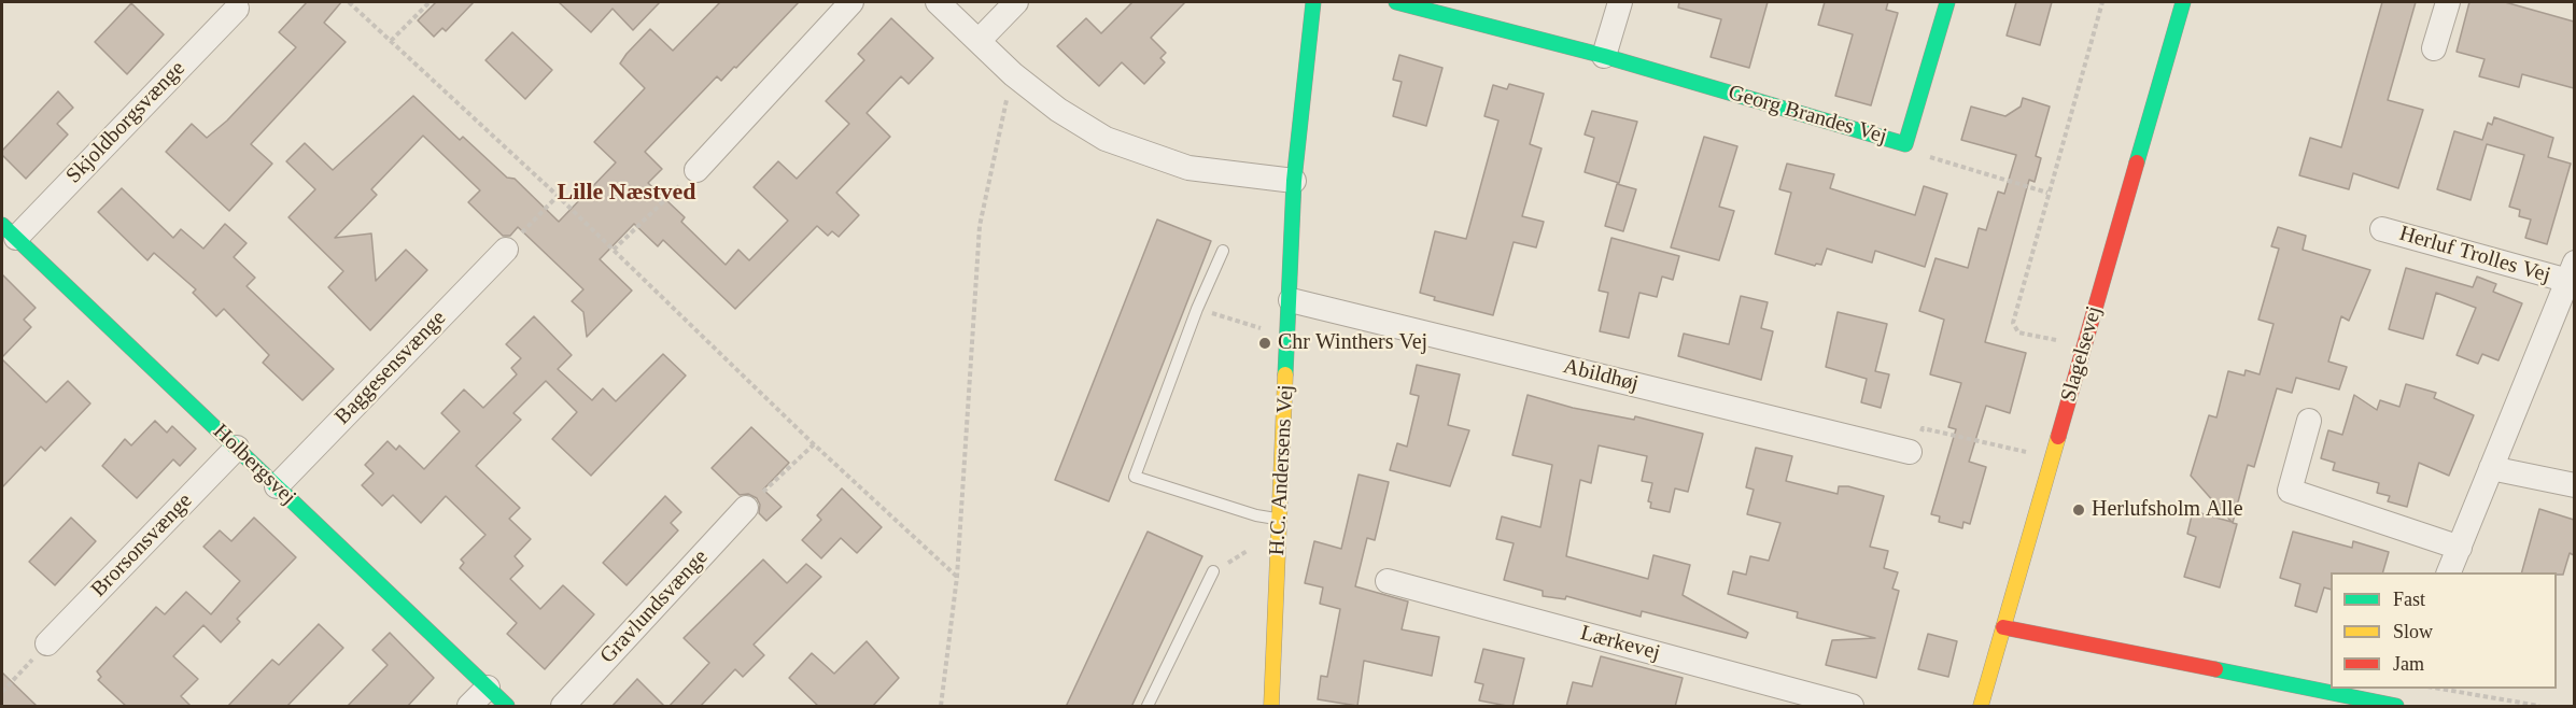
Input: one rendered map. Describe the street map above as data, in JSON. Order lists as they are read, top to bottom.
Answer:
{
  "streets": {
    "street": [
      "Georg Brandes Vej",
      "Skjoldborgsvænge",
      "Herluf Trolles Vej",
      "Slagelsevej",
      "Baggesensvænge",
      "Abildhøj",
      "Holbergsvej",
      "H.C. Andersens Vej",
      "Brorsonsvænge",
      "Gravlundsvænge",
      "Lærkevej"
    ]
  },
  "crossings": [
    ["Skjoldborgsvænge", "Holbergsvej"],
    ["Baggesensvænge", "Holbergsvej"],
    ["Abildhøj", "H.C. Andersens Vej"],
    ["Holbergsvej", "Brorsonsvænge"]
  ],
  "districts": ["Lille Næstved"],
  "places": ["Chr Winthers Vej", "Herlufsholm Alle"],
  "legend": ["Fast", "Slow", "Jam"]
}
